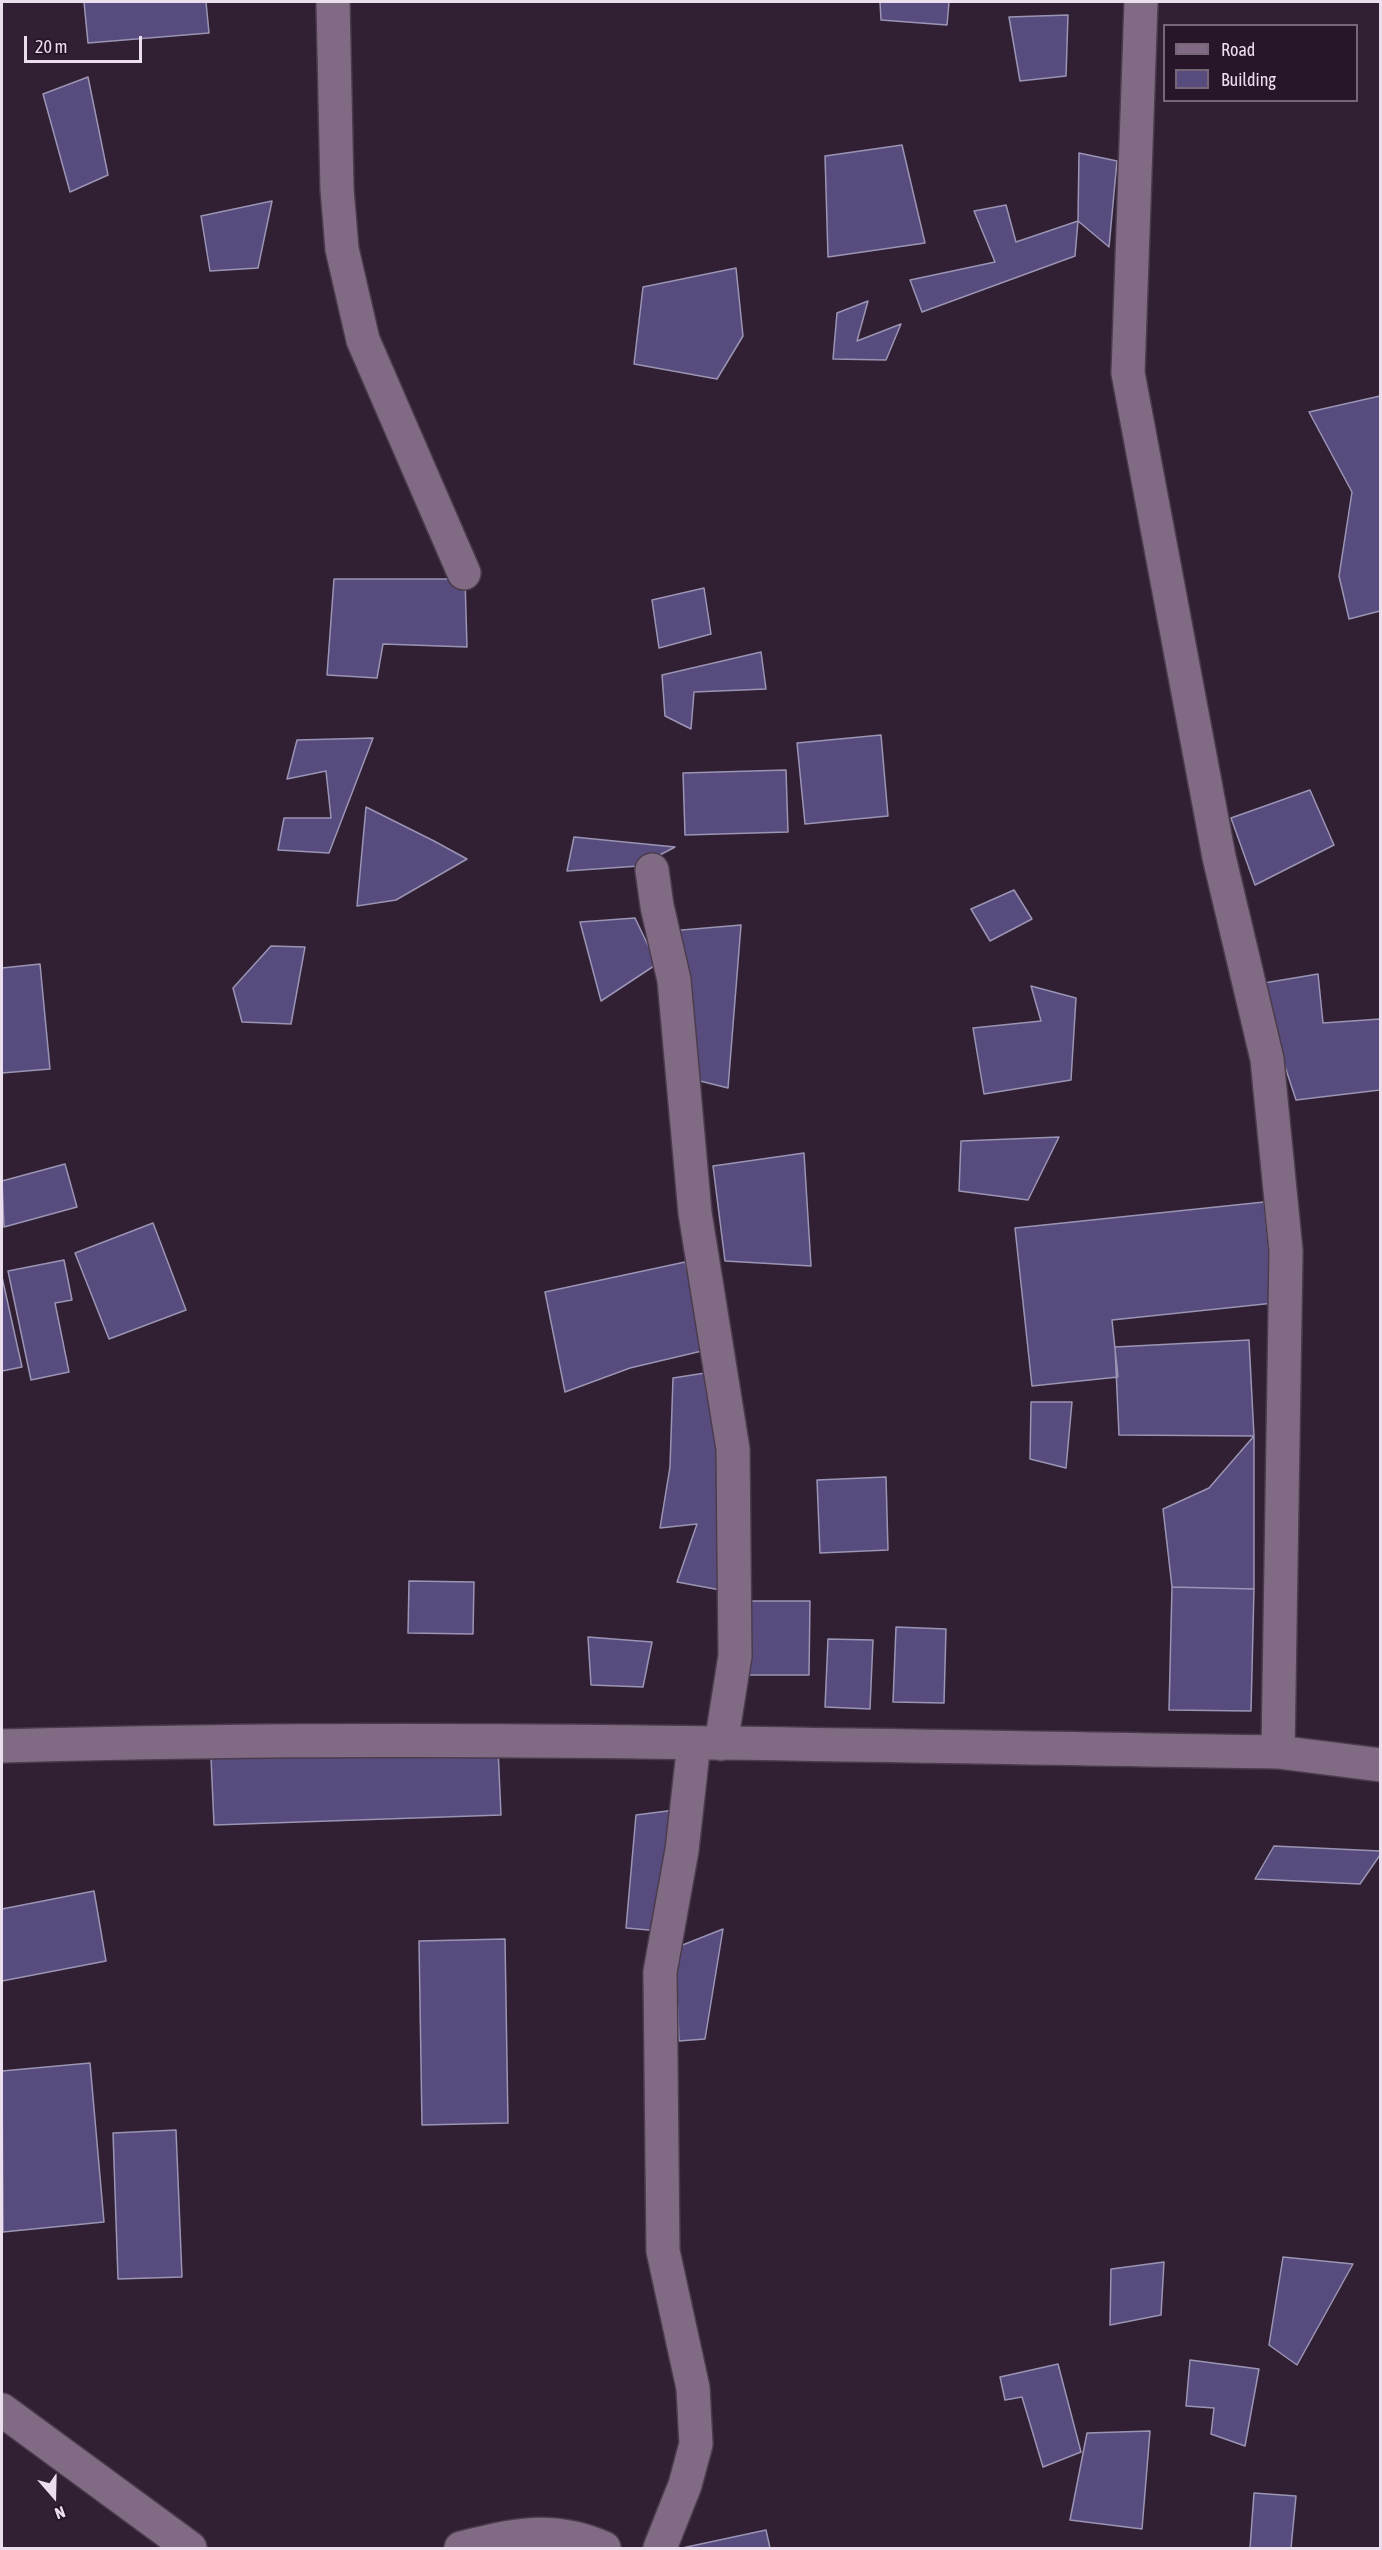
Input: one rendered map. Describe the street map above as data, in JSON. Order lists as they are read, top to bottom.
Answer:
{
  "legend": ["Road", "Building"],
  "scale_bar": "20 m",
  "north": "bottom"
}
